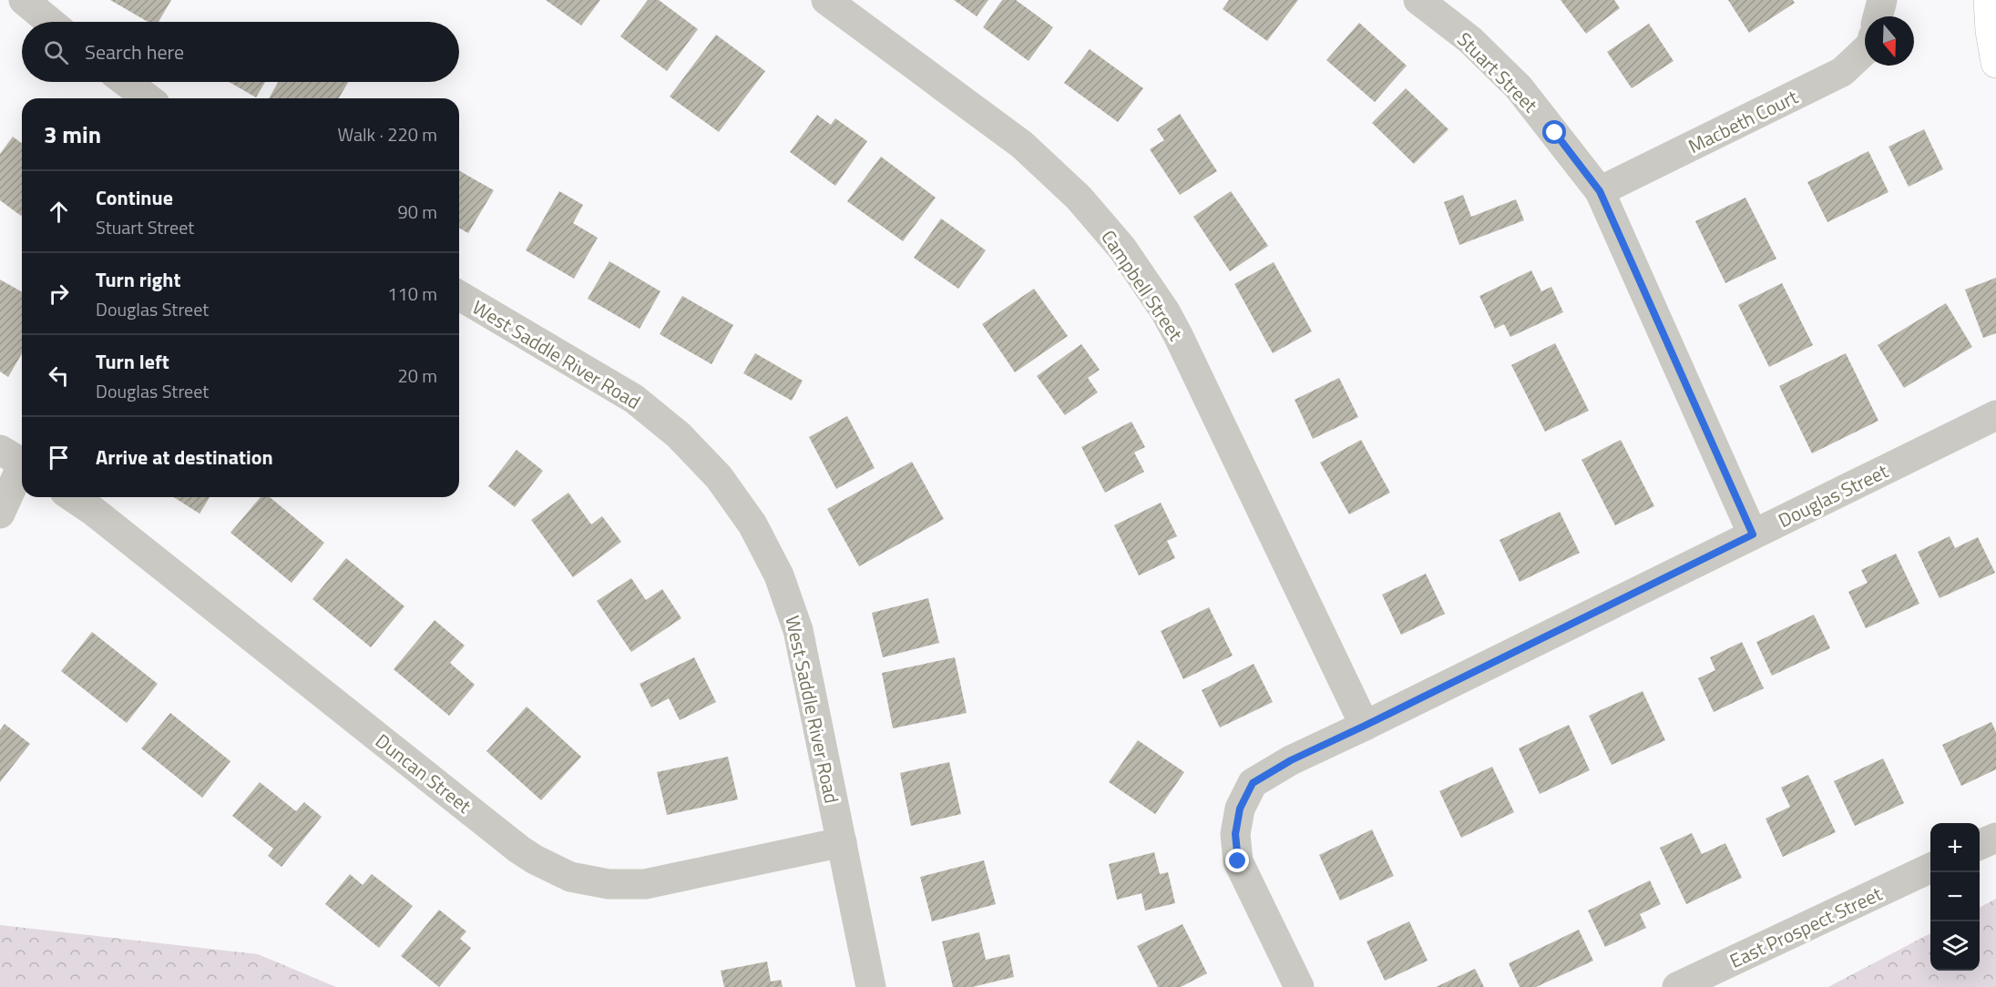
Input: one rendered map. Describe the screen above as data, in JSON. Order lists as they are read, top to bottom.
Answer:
{
  "streets": {
    "street": [
      "Stuart Street",
      "Macbeth Court",
      "Campbell Street",
      "West Saddle River Road",
      "Douglas Street",
      "Duncan Street",
      "East Prospect Street"
    ]
  },
  "crossings": [
    ["Stuart Street", "Macbeth Court"],
    ["Stuart Street", "Douglas Street"],
    ["Campbell Street", "Douglas Street"],
    ["West Saddle River Road", "Duncan Street"]
  ],
  "north": "bottom",
  "page": {
    "search": "Search here",
    "heading": ["3 min", "Walk · 220 m"],
    "list": [
      ["Continue", "Stuart Street", "90 m"],
      ["Turn right", "Douglas Street", "110 m"],
      ["Turn left", "Douglas Street", "20 m"],
      "Arrive at destination"
    ],
    "map_buttons": ["+", "−"]
  }
}
